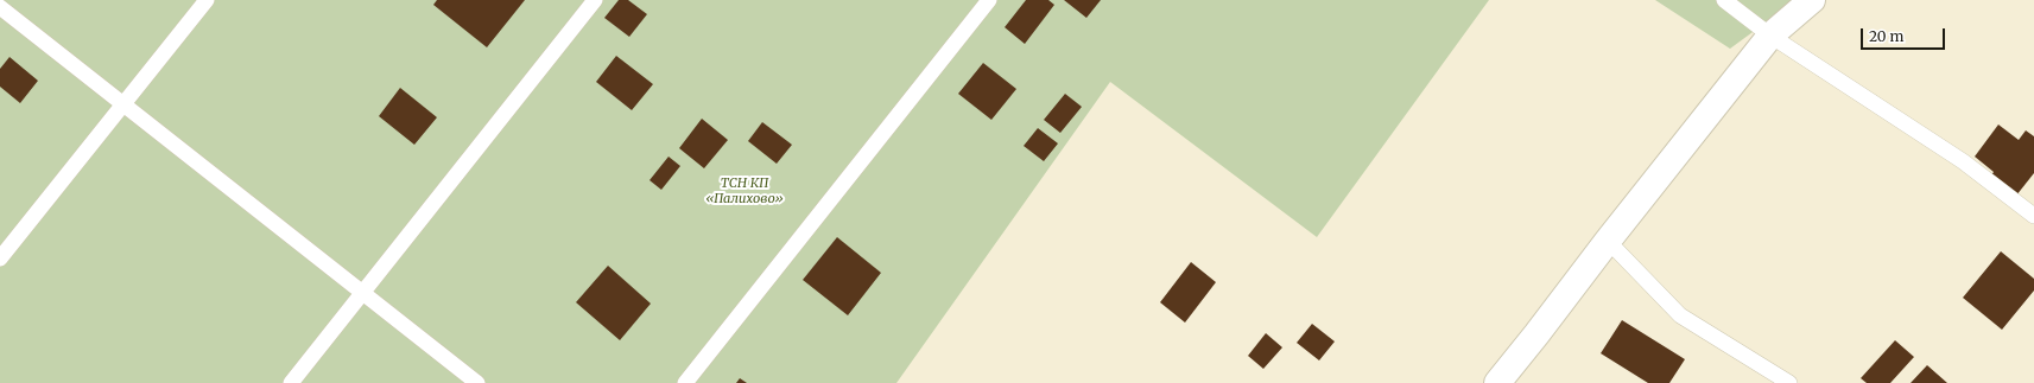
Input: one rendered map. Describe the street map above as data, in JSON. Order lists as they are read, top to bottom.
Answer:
{
  "parks": ["ТСН КП «Палихово»"],
  "scale_bar": "20 m"
}
